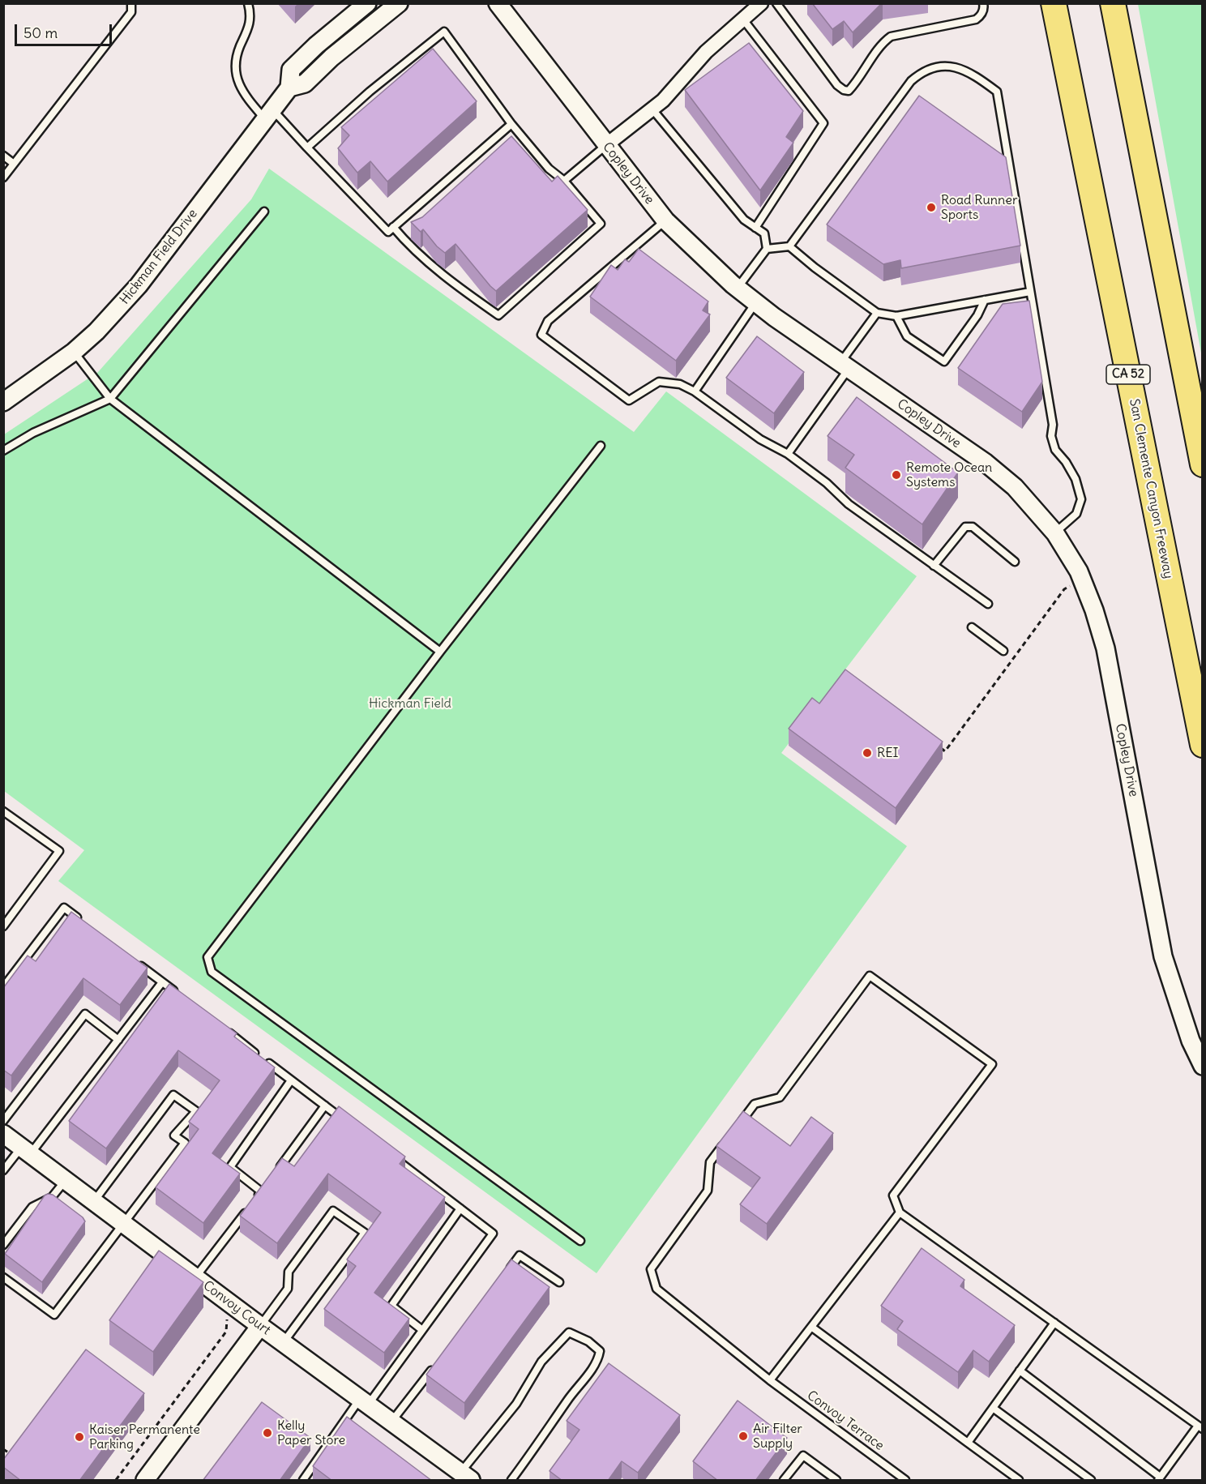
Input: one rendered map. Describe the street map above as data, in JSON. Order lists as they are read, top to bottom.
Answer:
{
  "streets": {
    "highway": ["CA 52", "San Clemente Canyon Freeway"],
    "street": ["Copley Drive", "Hickman Field Drive", "Convoy Court"],
    "lane": ["Convoy Terrace"]
  },
  "parks": ["Hickman Field"],
  "places": [
    "Road Runner Sports",
    "Remote Ocean Systems",
    "REI",
    "Kelly Paper Store",
    "Air Filter Supply",
    "Kaiser Permanente Parking"
  ],
  "scale_bar": "50 m"
}
